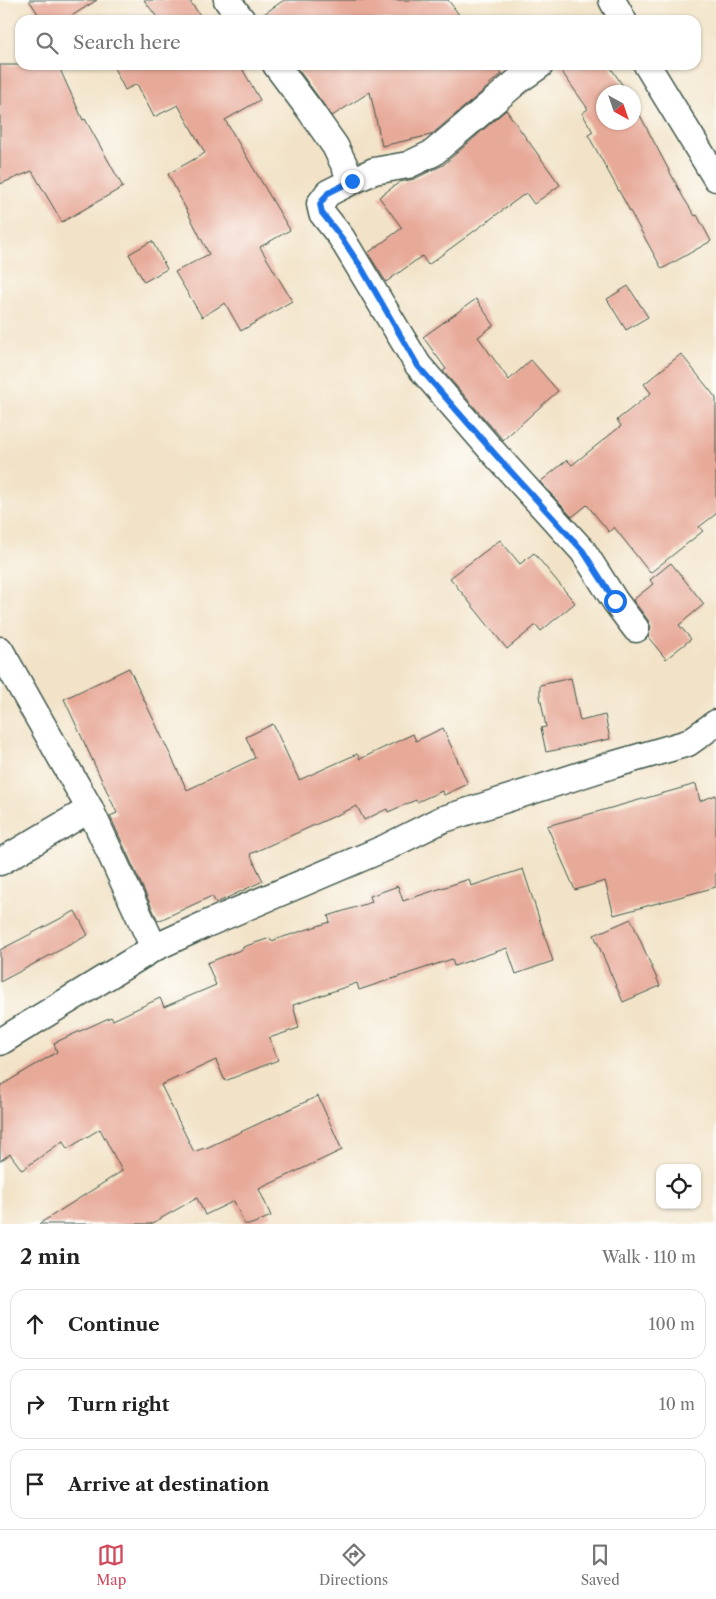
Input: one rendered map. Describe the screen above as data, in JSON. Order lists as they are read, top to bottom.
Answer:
{
  "north": "bottom right",
  "page": {
    "search": "Search here",
    "heading": ["2 min", "Walk · 110 m"],
    "list": [
      ["Continue", "100 m"],
      ["Turn right", "10 m"],
      "Arrive at destination"
    ],
    "nav": ["Map", "Directions", "Saved"]
  }
}
